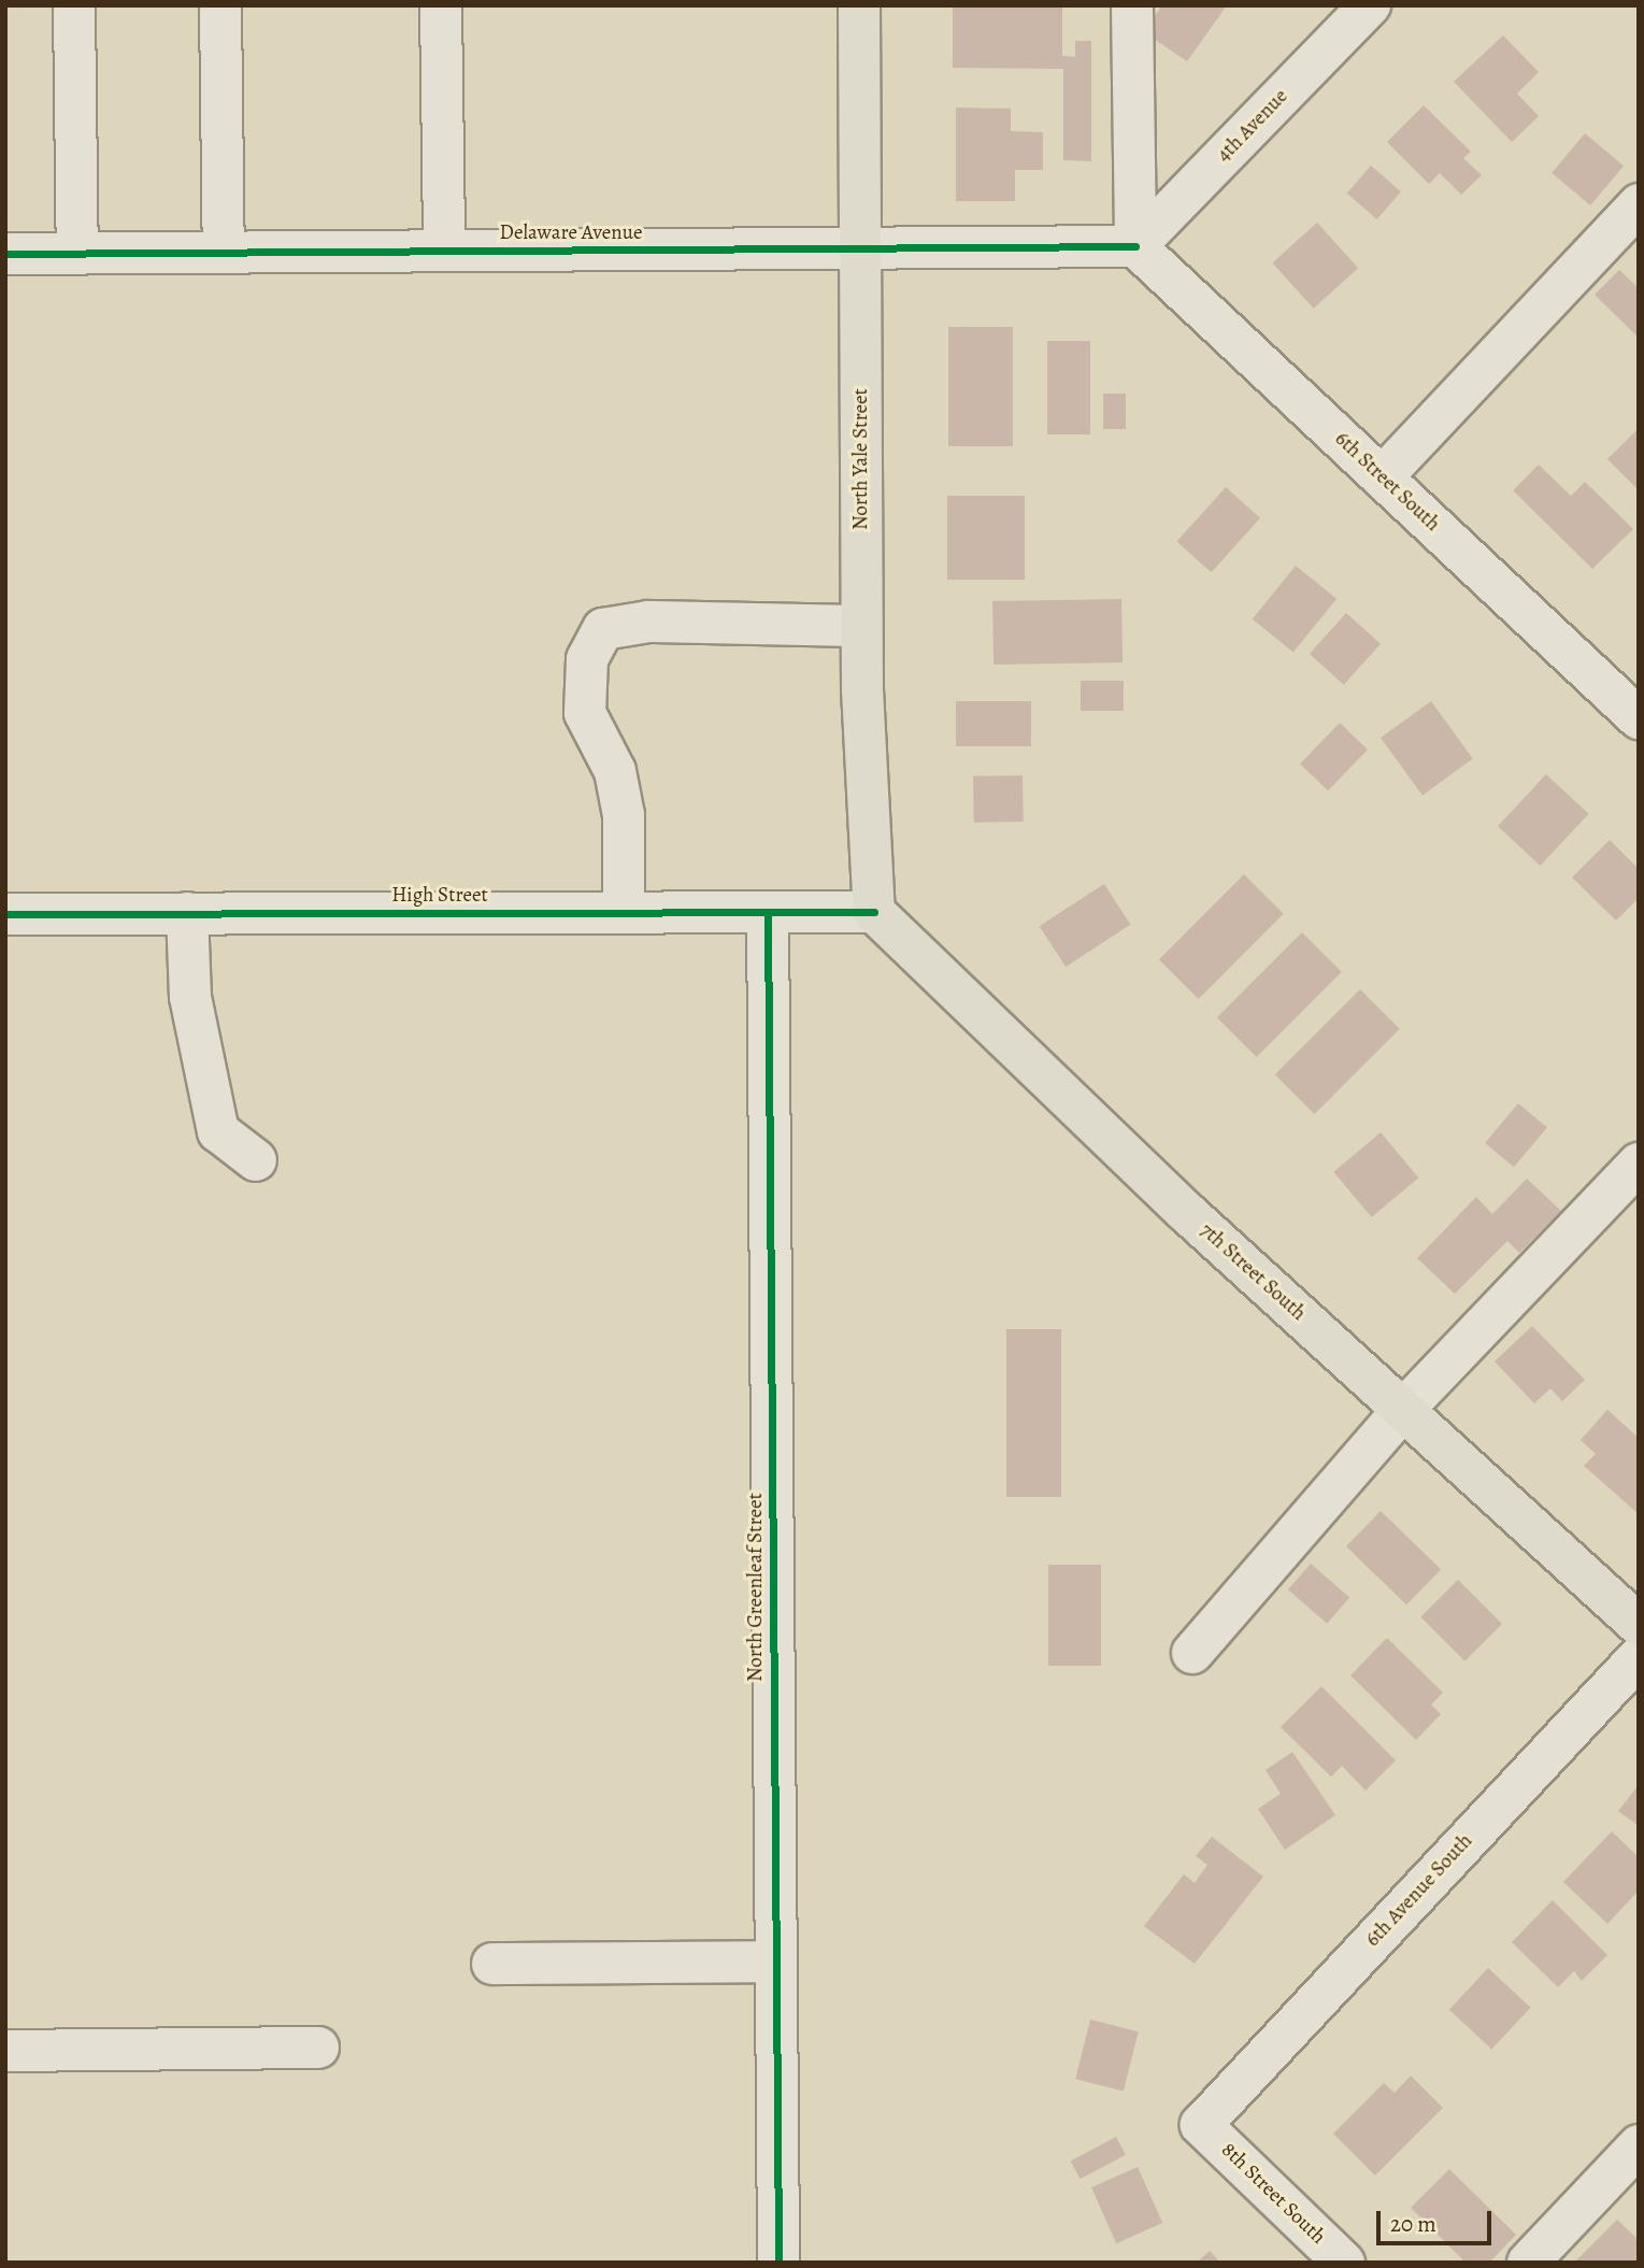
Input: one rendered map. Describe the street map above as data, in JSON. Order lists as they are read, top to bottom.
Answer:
{
  "streets": {
    "main road": ["North Yale Street", "7th Street South"],
    "street": [
      "4th Avenue",
      "Delaware Avenue",
      "6th Street South",
      "High Street",
      "North Greenleaf Street",
      "6th Avenue South",
      "8th Street South"
    ]
  },
  "crossings": [
    ["4th Avenue", "Delaware Avenue"],
    ["4th Avenue", "6th Street South"],
    ["Delaware Avenue", "North Yale Street"],
    ["Delaware Avenue", "6th Street South"],
    ["North Yale Street", "High Street"],
    ["North Yale Street", "7th Street South"],
    ["High Street", "7th Street South"],
    ["High Street", "North Greenleaf Street"],
    ["6th Avenue South", "8th Street South"]
  ],
  "scale_bar": "20 m"
}
